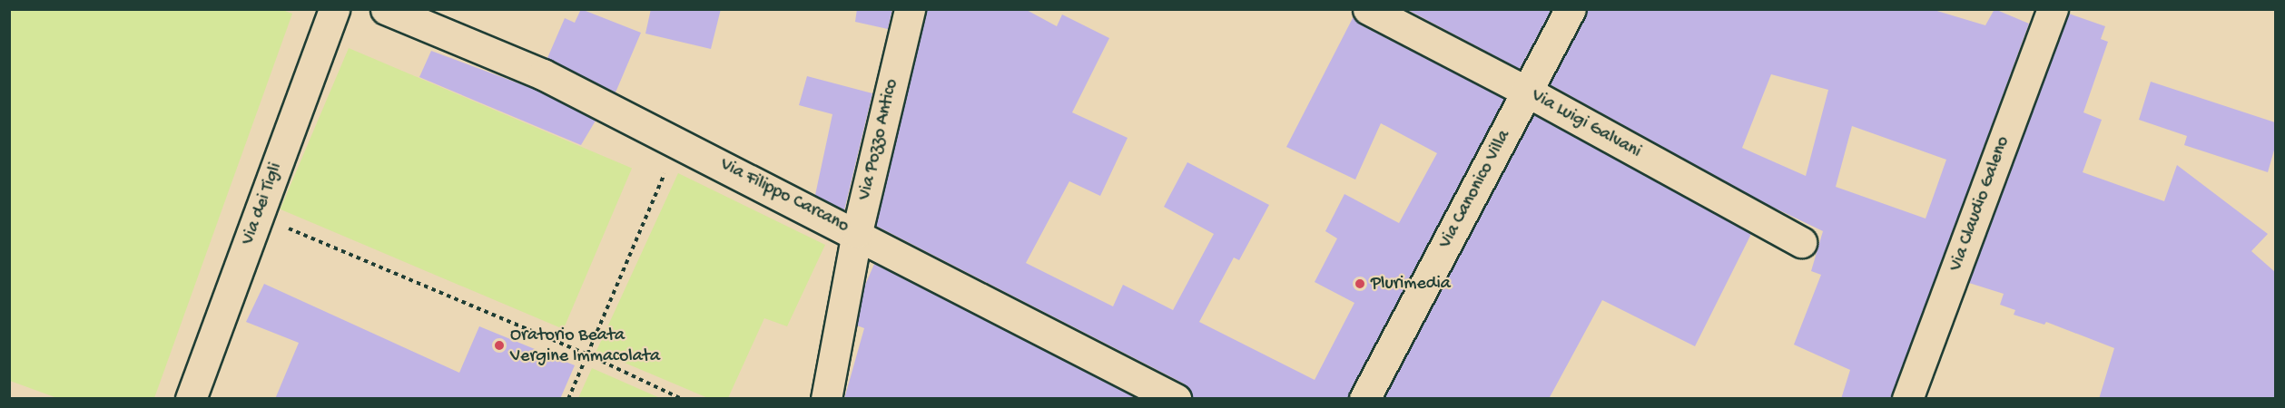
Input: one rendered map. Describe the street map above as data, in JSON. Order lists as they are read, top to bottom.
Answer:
{
  "streets": {
    "street": [
      "Via Luigi Galvani",
      "Via Pozzo Antico",
      "Via Canonico Villa",
      "Via Filippo Carcano",
      "Via dei Tigli",
      "Via Claudio Galeno"
    ]
  },
  "crossings": [
    ["Via Luigi Galvani", "Via Canonico Villa"],
    ["Via Pozzo Antico", "Via Filippo Carcano"]
  ],
  "places": ["Plurimedia", "Oratorio Beata Vergine Immacolata"]
}
